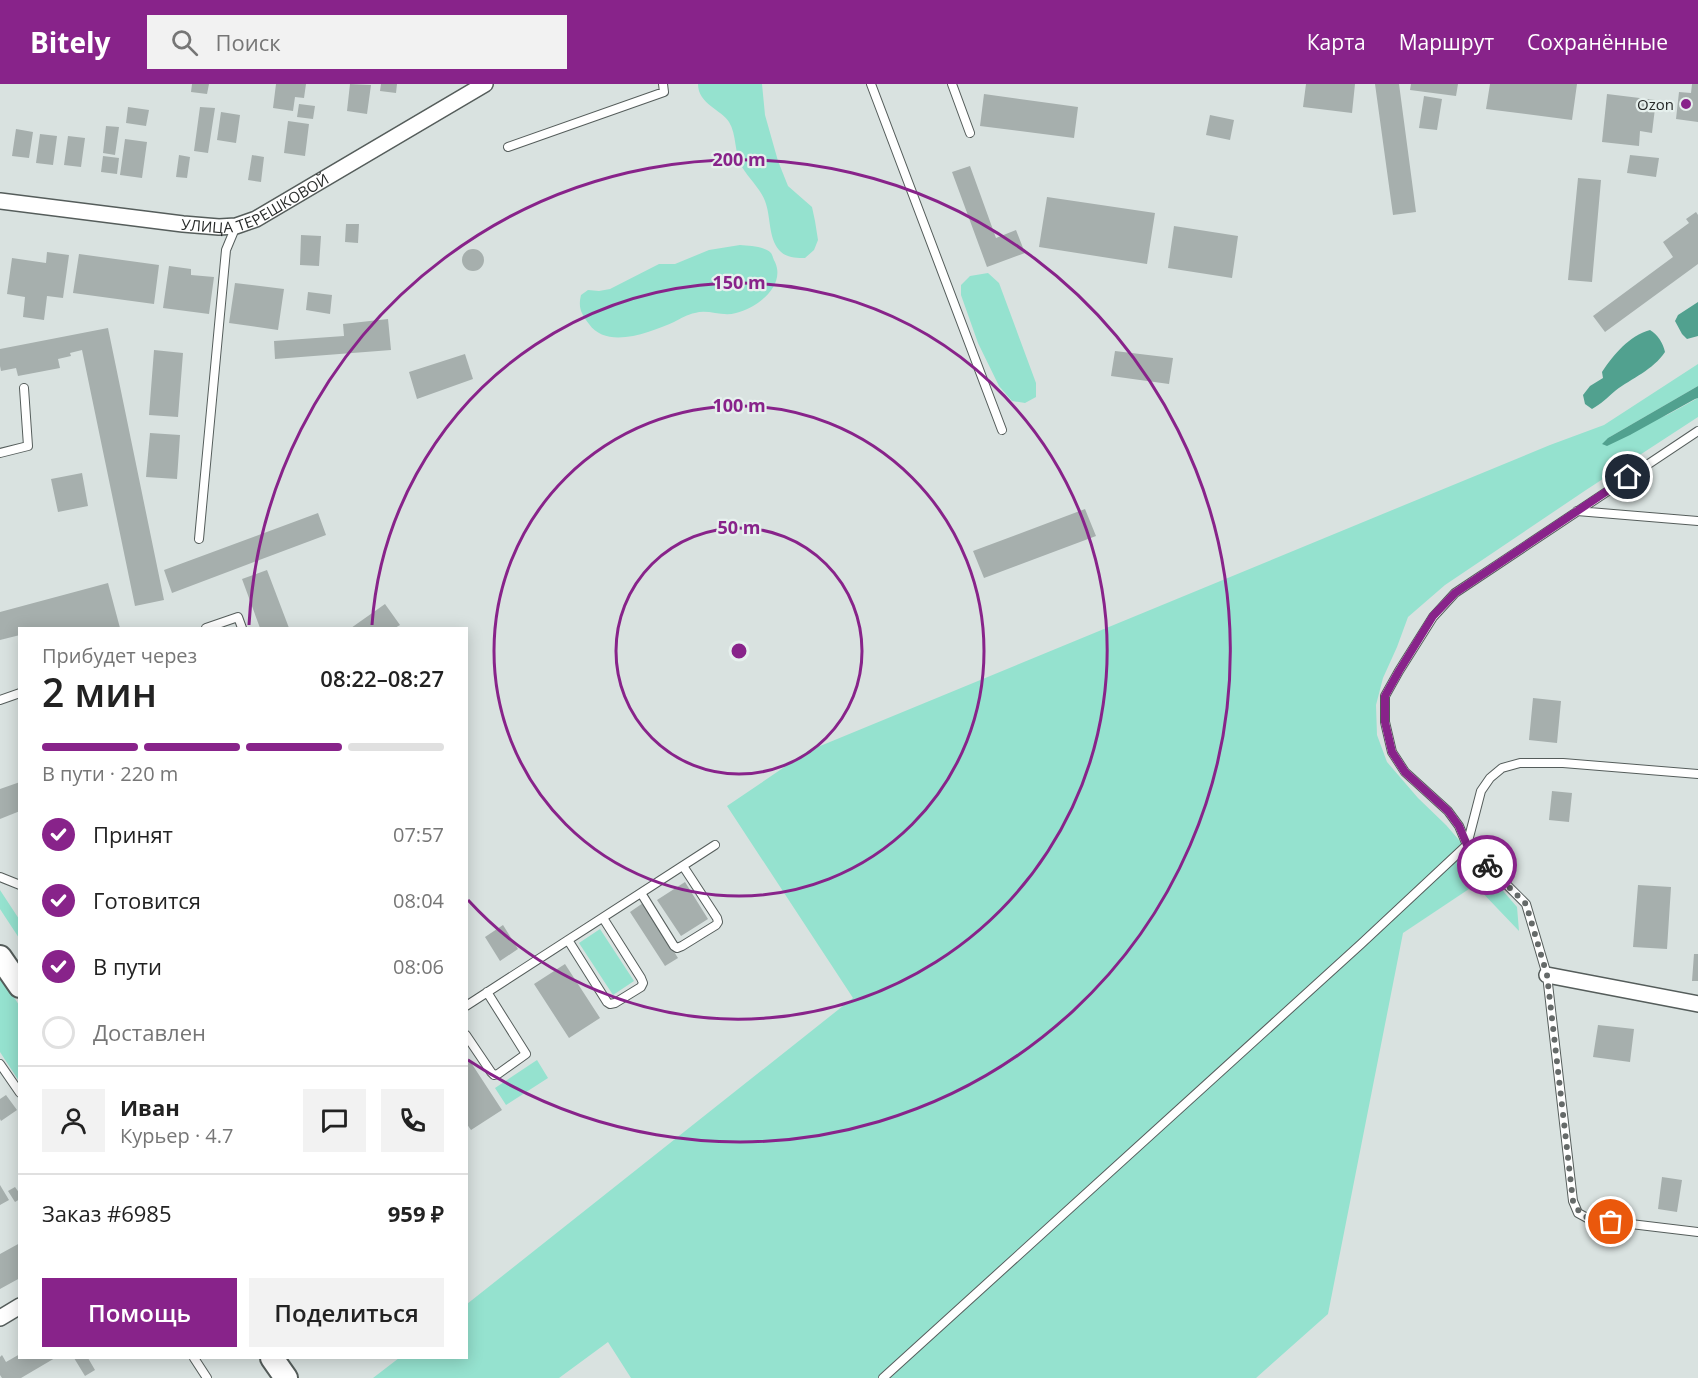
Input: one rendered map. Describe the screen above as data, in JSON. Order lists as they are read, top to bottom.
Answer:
{
  "streets": {
    "street": ["УЛИЦА ТЕРЕШКОВОЙ"]
  },
  "places": ["Ozon"],
  "page": {
    "header": "Bitely",
    "search": "Поиск",
    "nav": ["Карта", "Маршрут", "Сохранённые"],
    "heading": ["2 мин", "Прибудет через", "08:22–08:27"],
    "panel": [
      "Иван",
      "Курьер · 4.7",
      "Заказ #6985",
      "959 ₽"
    ],
    "bar": "В пути · 220 m",
    "list": [
      ["Принят", "07:57"],
      ["Готовится", "08:04"],
      ["В пути", "08:06"],
      "Доставлен"
    ],
    "buttons": ["Помощь", "Поделиться"]
  },
  "rings": [
    "200 m",
    "150 m",
    "100 m",
    "50 m"
  ]
}
